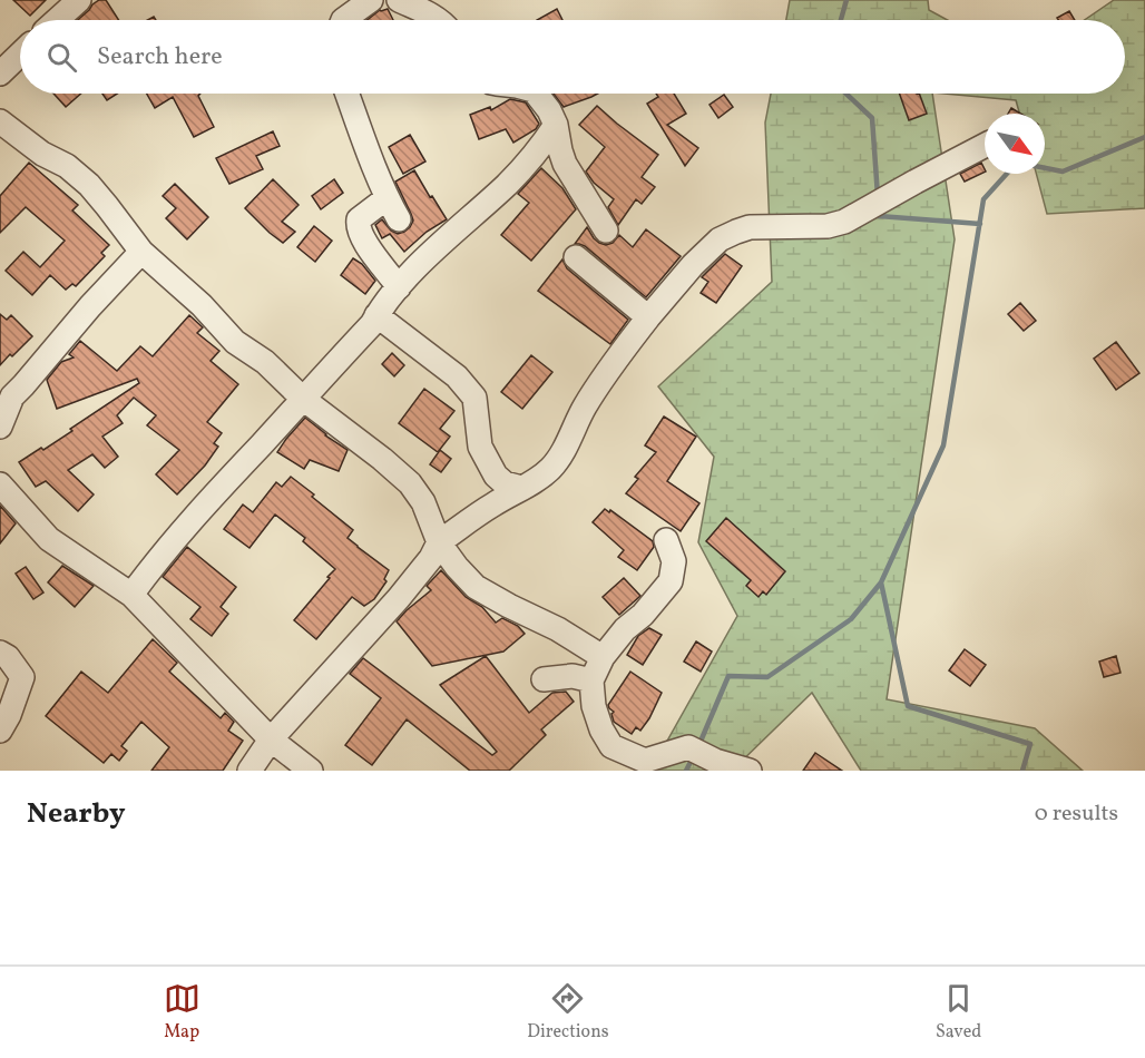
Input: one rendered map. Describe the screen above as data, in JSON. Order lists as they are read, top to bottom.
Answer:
{
  "north": "bottom right",
  "page": {
    "search": "Search here",
    "heading": ["Nearby", "0 results"],
    "nav": ["Map", "Directions", "Saved"]
  }
}
